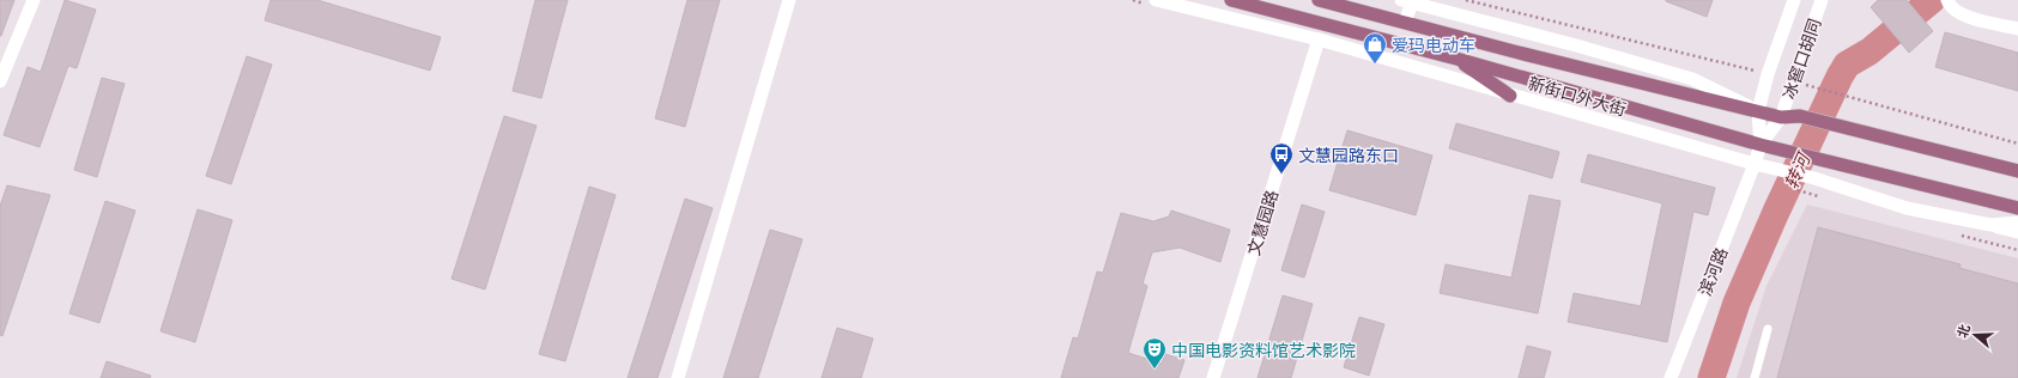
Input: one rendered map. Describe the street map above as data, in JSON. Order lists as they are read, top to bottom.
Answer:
{
  "streets": {
    "main road": ["新街口外大街"],
    "street": ["冰窖口胡同", "文慧园路", "滨河路"]
  },
  "crossings": [
    ["冰窖口胡同", "新街口外大街"],
    ["冰窖口胡同", "滨河路"],
    ["新街口外大街", "文慧园路"],
    ["新街口外大街", "滨河路"]
  ],
  "water": ["转河"],
  "places": {
    "shop": ["爱玛电动车"],
    "bus stop": ["文慧园路东口"],
    "theatre": ["中国电影资料馆艺术影院"]
  },
  "north": "left"
}
